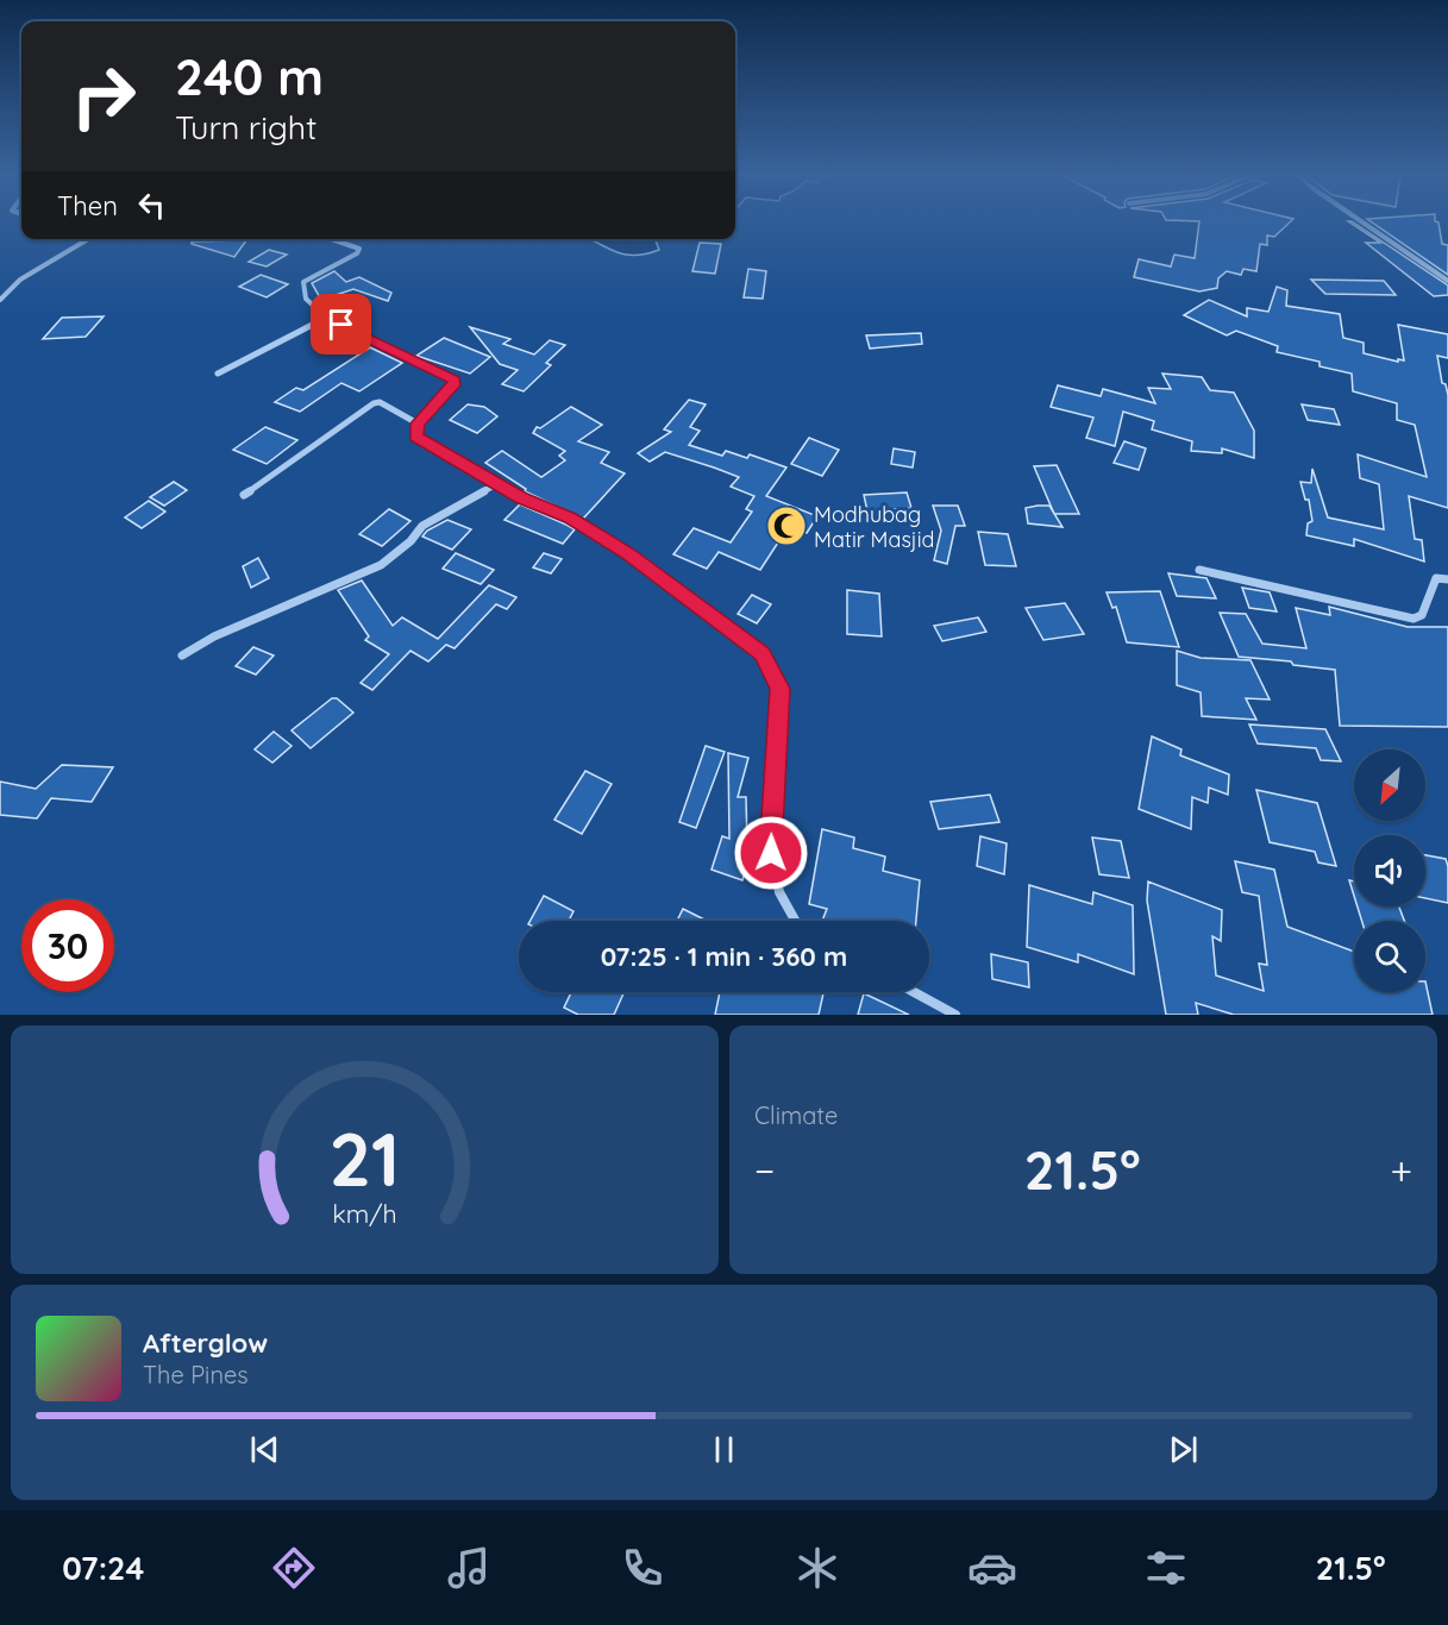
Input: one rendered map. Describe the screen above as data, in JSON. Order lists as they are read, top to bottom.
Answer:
{
  "places": {
    "mosque": ["Modhubag Matir Masjid"]
  },
  "north": "bottom left",
  "page": {
    "turn": ["240 m", "Turn right"],
    "then": "Then",
    "limit": "30",
    "trip": "07:25 · 1 min · 360 m",
    "tile": "Climate",
    "heat": ["−", "21.5°", "+"],
    "song": ["Afterglow", "The Pines"],
    "tabs": ["07:24", "21.5°"],
    "gauge": ["21", "km/h"]
  }
}
